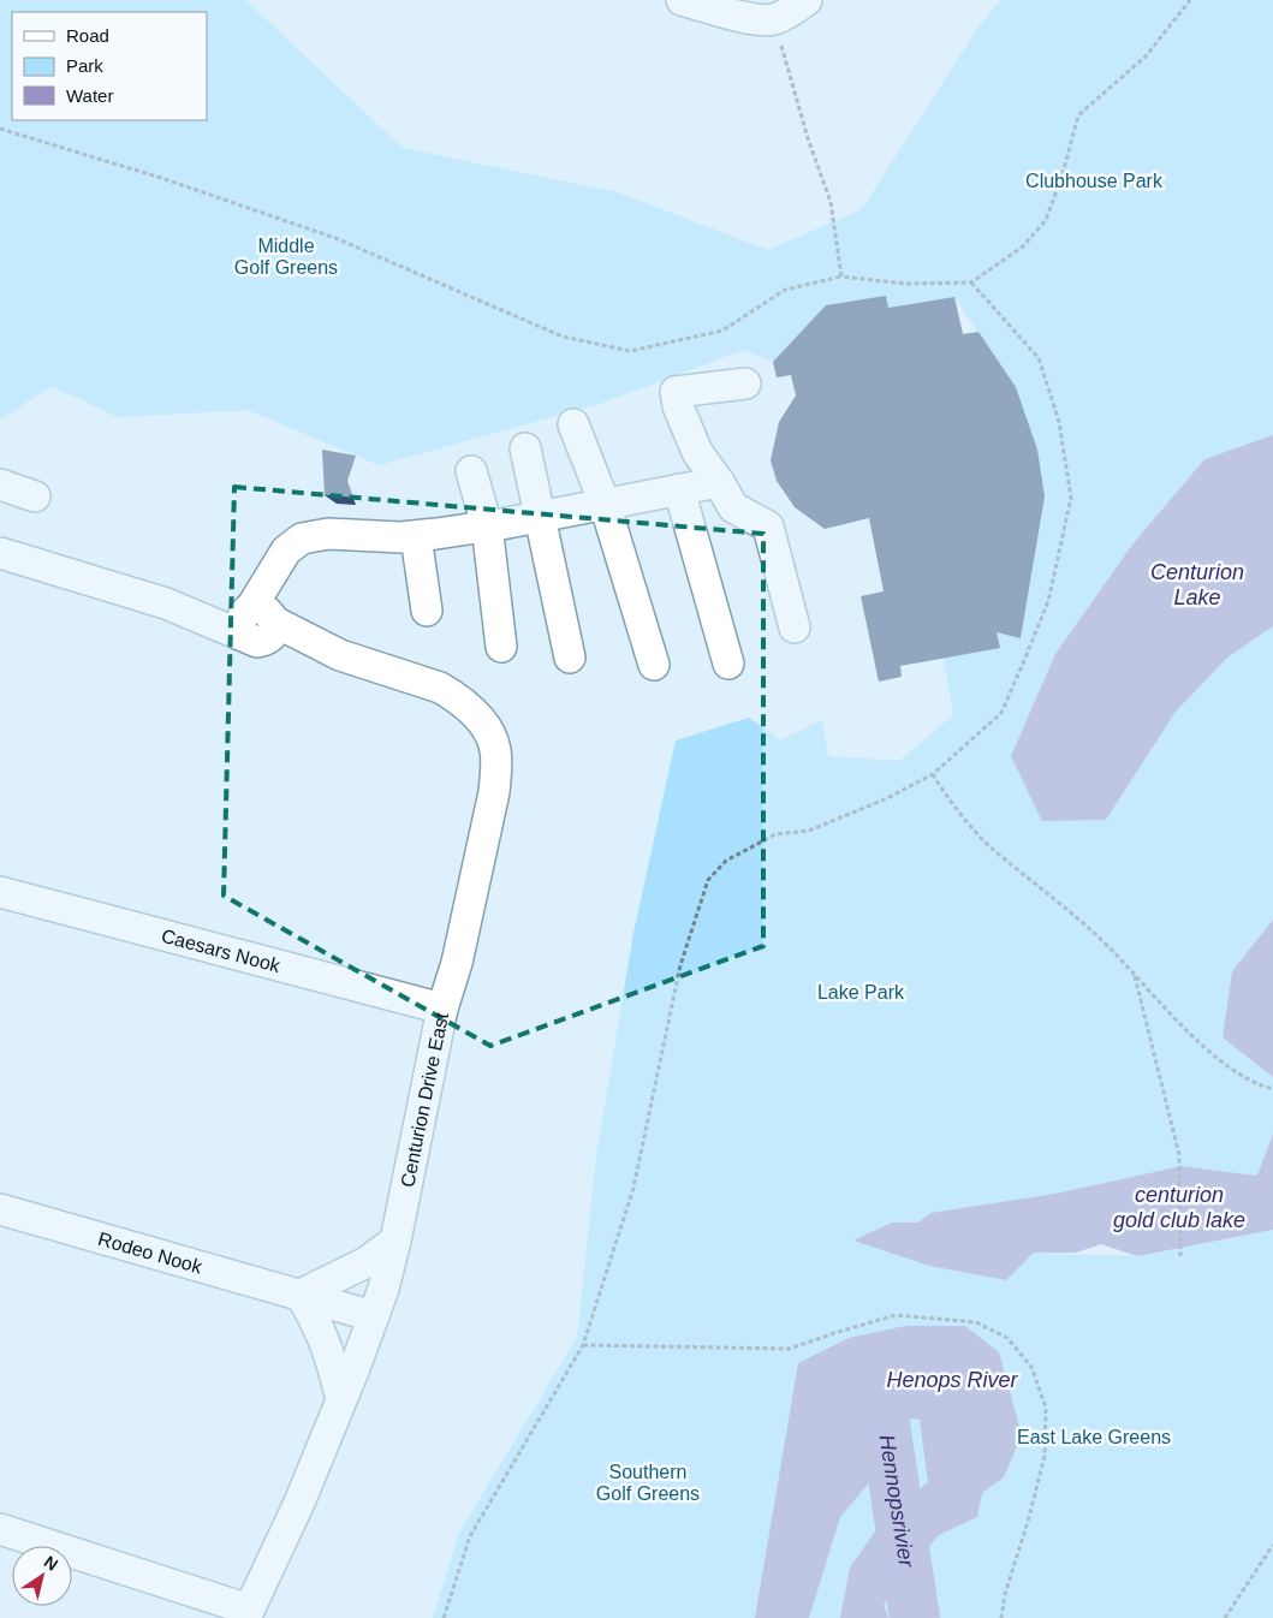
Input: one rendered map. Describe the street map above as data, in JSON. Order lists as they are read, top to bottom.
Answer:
{
  "streets": {
    "street": ["Caesars Nook", "Centurion Drive East", "Rodeo Nook"]
  },
  "crossings": [
    ["Caesars Nook", "Centurion Drive East"],
    ["Centurion Drive East", "Rodeo Nook"]
  ],
  "water": [
    "Centurion Lake",
    "centurion gold club lake",
    "Henops River",
    "Hennopsrivier"
  ],
  "parks": [
    "Clubhouse Park",
    "Middle Golf Greens",
    "Lake Park",
    "East Lake Greens",
    "Southern Golf Greens"
  ],
  "legend": ["Road", "Park", "Water"],
  "north": "top right"
}
